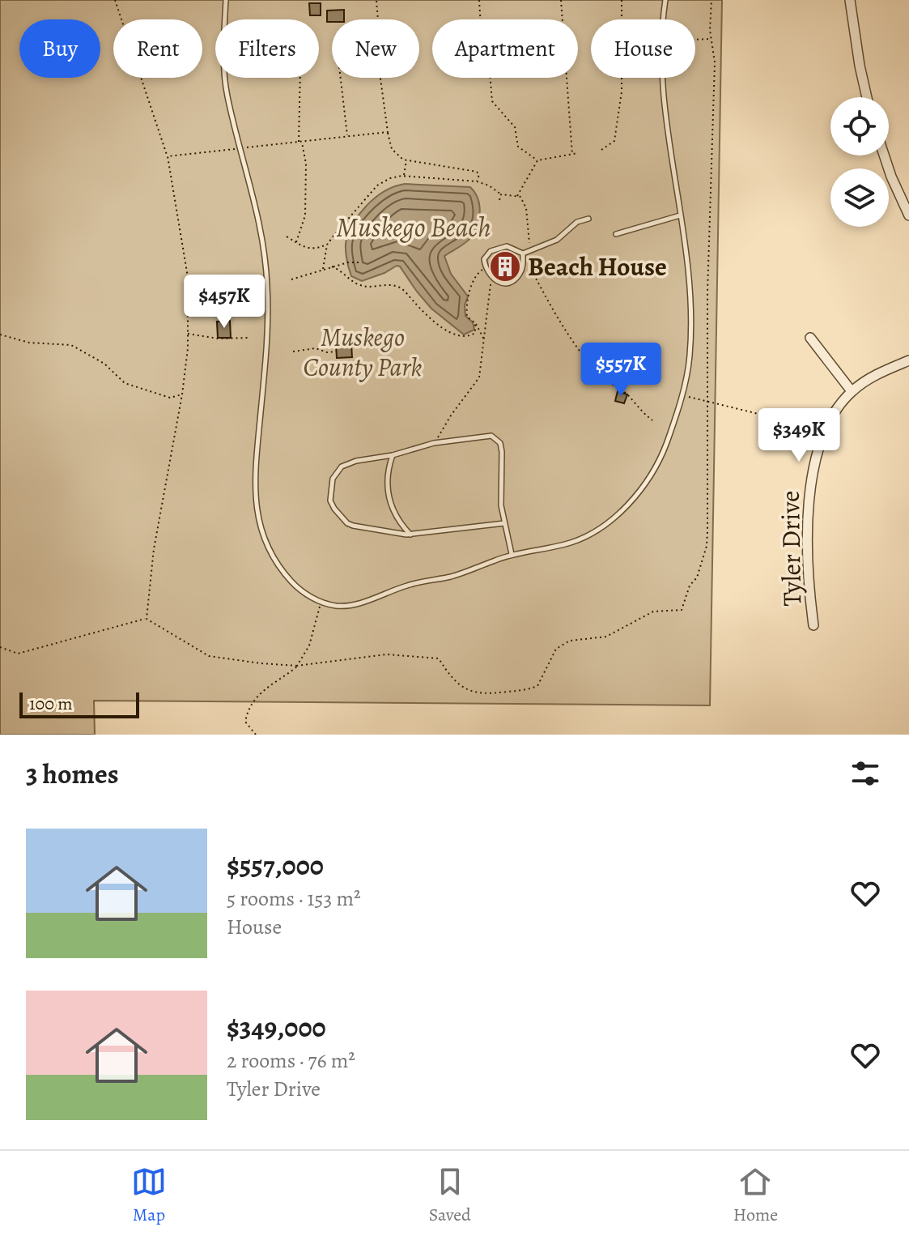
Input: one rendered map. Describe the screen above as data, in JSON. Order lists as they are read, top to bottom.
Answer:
{
  "streets": {
    "street": ["Tyler Drive"]
  },
  "water": ["Muskego Beach"],
  "parks": ["Muskego County Park"],
  "places": {
    "building": ["Beach House"]
  },
  "scale_bar": "100 m",
  "page": {
    "chip": [
      "Buy",
      "Rent",
      "Filters",
      "New",
      "Apartment",
      "House"
    ],
    "price": ["$457K", "$557K", "$349K"],
    "scale": "100 m",
    "heading": "3 homes",
    "list": [
      {
        "name": "$557,000",
        "note": "5 rooms · 153 m² · House"
      },
      {
        "name": "$349,000",
        "note": "2 rooms · 76 m² · Tyler Drive"
      }
    ],
    "tabs": ["Map", "Saved", "Home"]
  }
}
